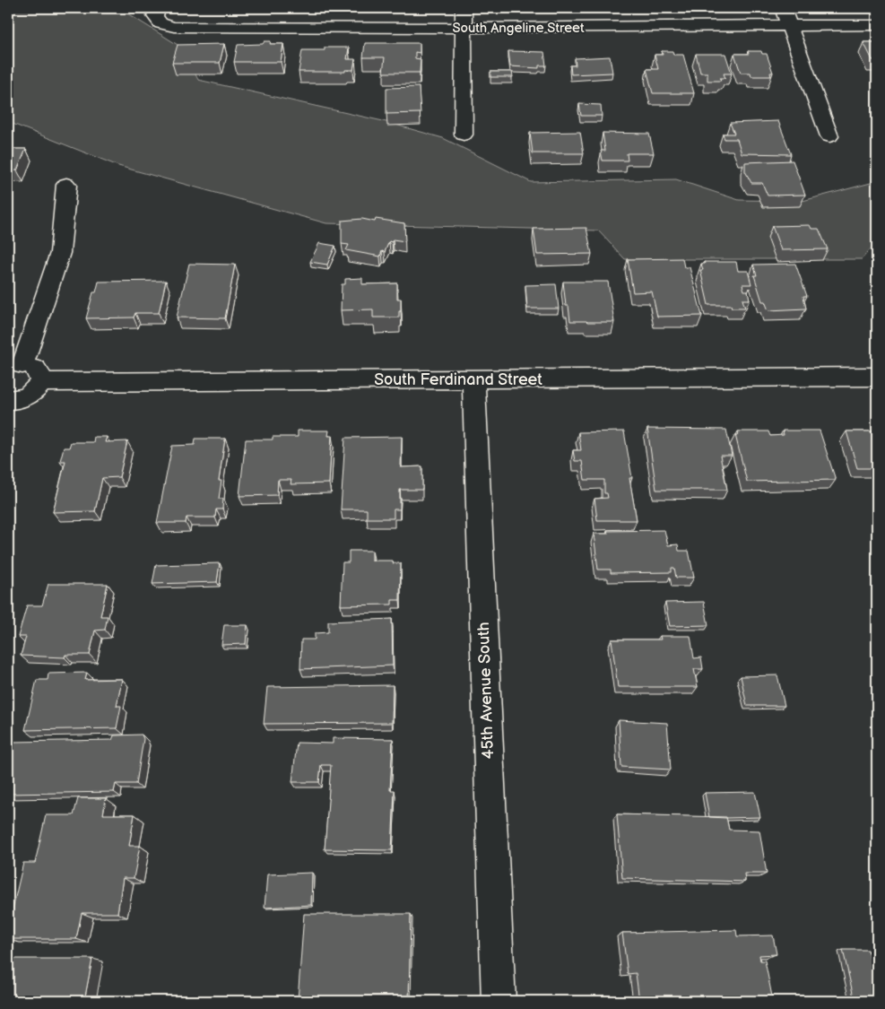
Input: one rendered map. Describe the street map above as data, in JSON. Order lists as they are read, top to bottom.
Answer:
{
  "streets": {
    "street": ["South Angeline Street", "South Ferdinand Street", "45th Avenue South"]
  },
  "crossings": [
    ["South Ferdinand Street", "45th Avenue South"]
  ]
}
